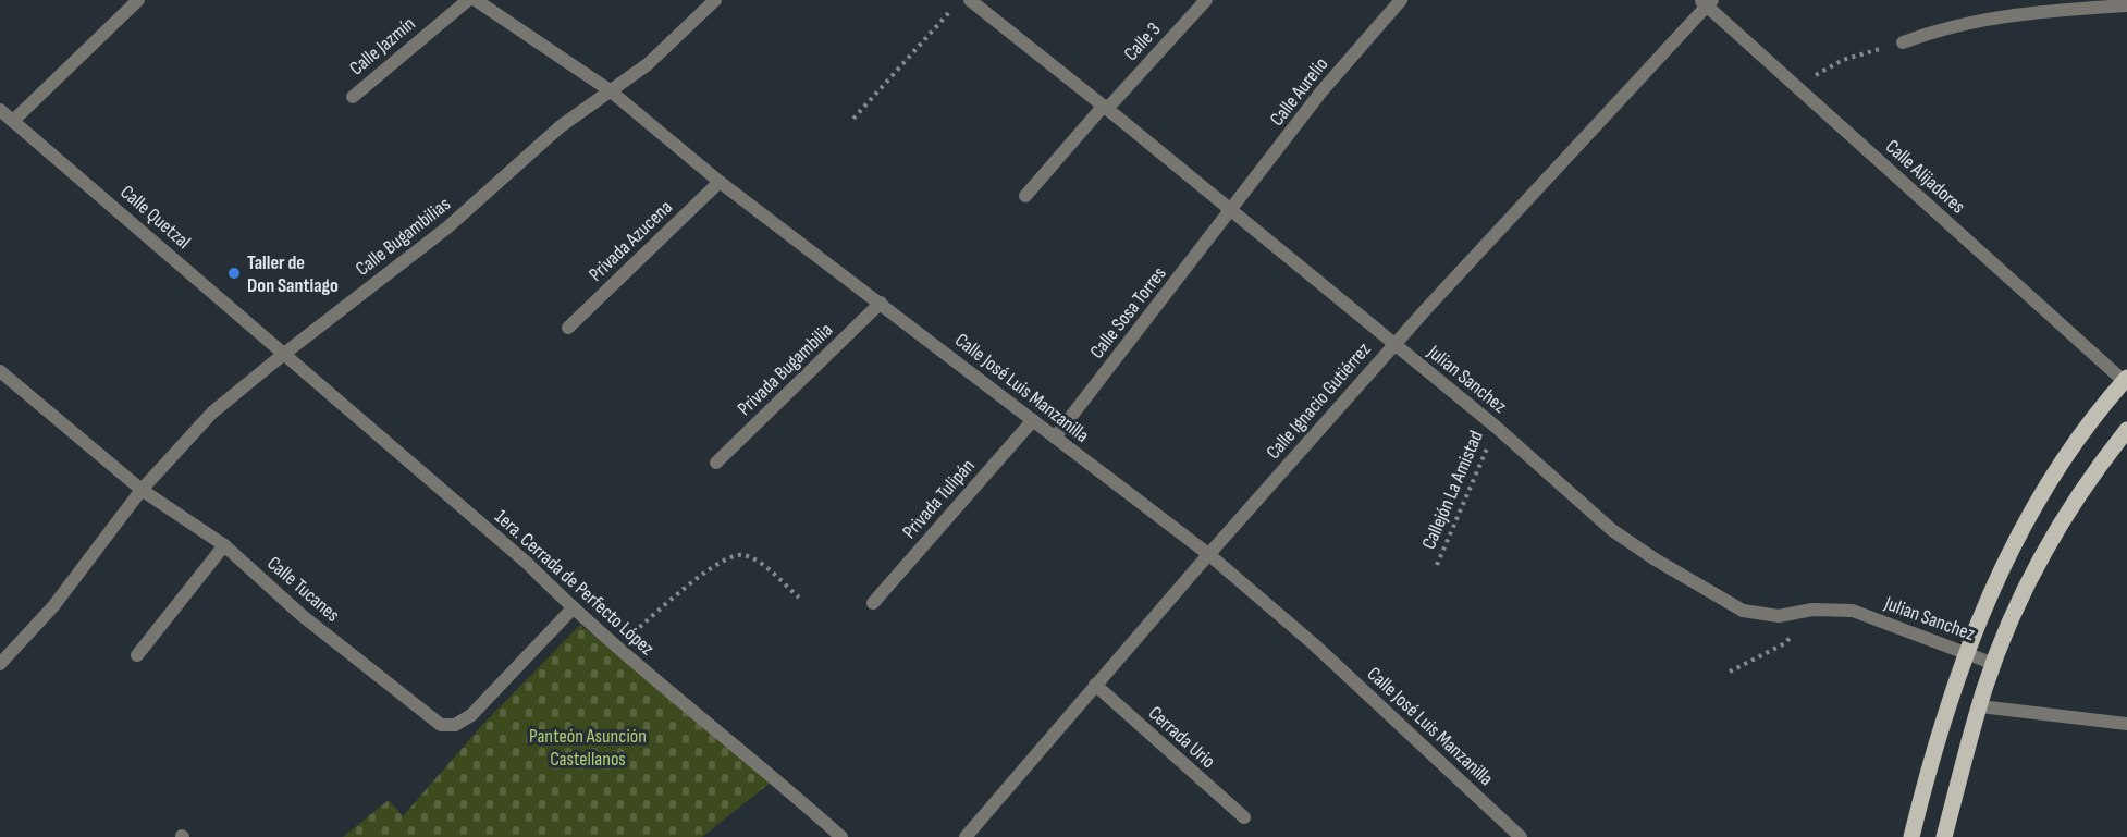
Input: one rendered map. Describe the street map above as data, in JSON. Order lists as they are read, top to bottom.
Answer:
{
  "streets": {
    "street": [
      "Calle 3",
      "Calle Jazmín",
      "Calle Aurelio",
      "Calle Alijadores",
      "Calle Quetzal",
      "Calle Bugambilias",
      "Privada Azucena",
      "Calle Sosa Torres",
      "Privada Bugambilia",
      "Julian Sanchez",
      "Calle José Luis Manzanilla",
      "Calle Ignacio Gutiérrez",
      "Privada Tulipán",
      "1era. Cerrada de Perfecto López",
      "Calle Tucanes",
      "Cerrada Urio"
    ],
    "path": ["Callejón La Amistad"]
  },
  "crossings": [
    ["Calle 3", "Julian Sanchez"],
    ["Calle Aurelio", "Calle Sosa Torres"],
    ["Calle Aurelio", "Julian Sanchez"],
    ["Calle Alijadores", "Calle Ignacio Gutiérrez"],
    ["Calle Quetzal", "Calle Bugambilias"],
    ["Calle Quetzal", "1era. Cerrada de Perfecto López"],
    ["Calle Bugambilias", "Calle José Luis Manzanilla"],
    ["Calle Bugambilias", "1era. Cerrada de Perfecto López"],
    ["Calle Bugambilias", "Calle Tucanes"],
    ["Privada Azucena", "Calle José Luis Manzanilla"],
    ["Calle Sosa Torres", "Julian Sanchez"],
    ["Calle Sosa Torres", "Calle José Luis Manzanilla"],
    ["Privada Bugambilia", "Calle José Luis Manzanilla"],
    ["Julian Sanchez", "Calle Ignacio Gutiérrez"],
    ["Julian Sanchez", "Callejón La Amistad"],
    ["Calle José Luis Manzanilla", "Calle Ignacio Gutiérrez"],
    ["Calle José Luis Manzanilla", "Privada Tulipán"],
    ["Calle Ignacio Gutiérrez", "Cerrada Urio"],
    ["1era. Cerrada de Perfecto López", "Calle Tucanes"]
  ],
  "parks": ["Panteón Asunción Castellanos"],
  "places": ["Taller de Don Santiago"]
}
